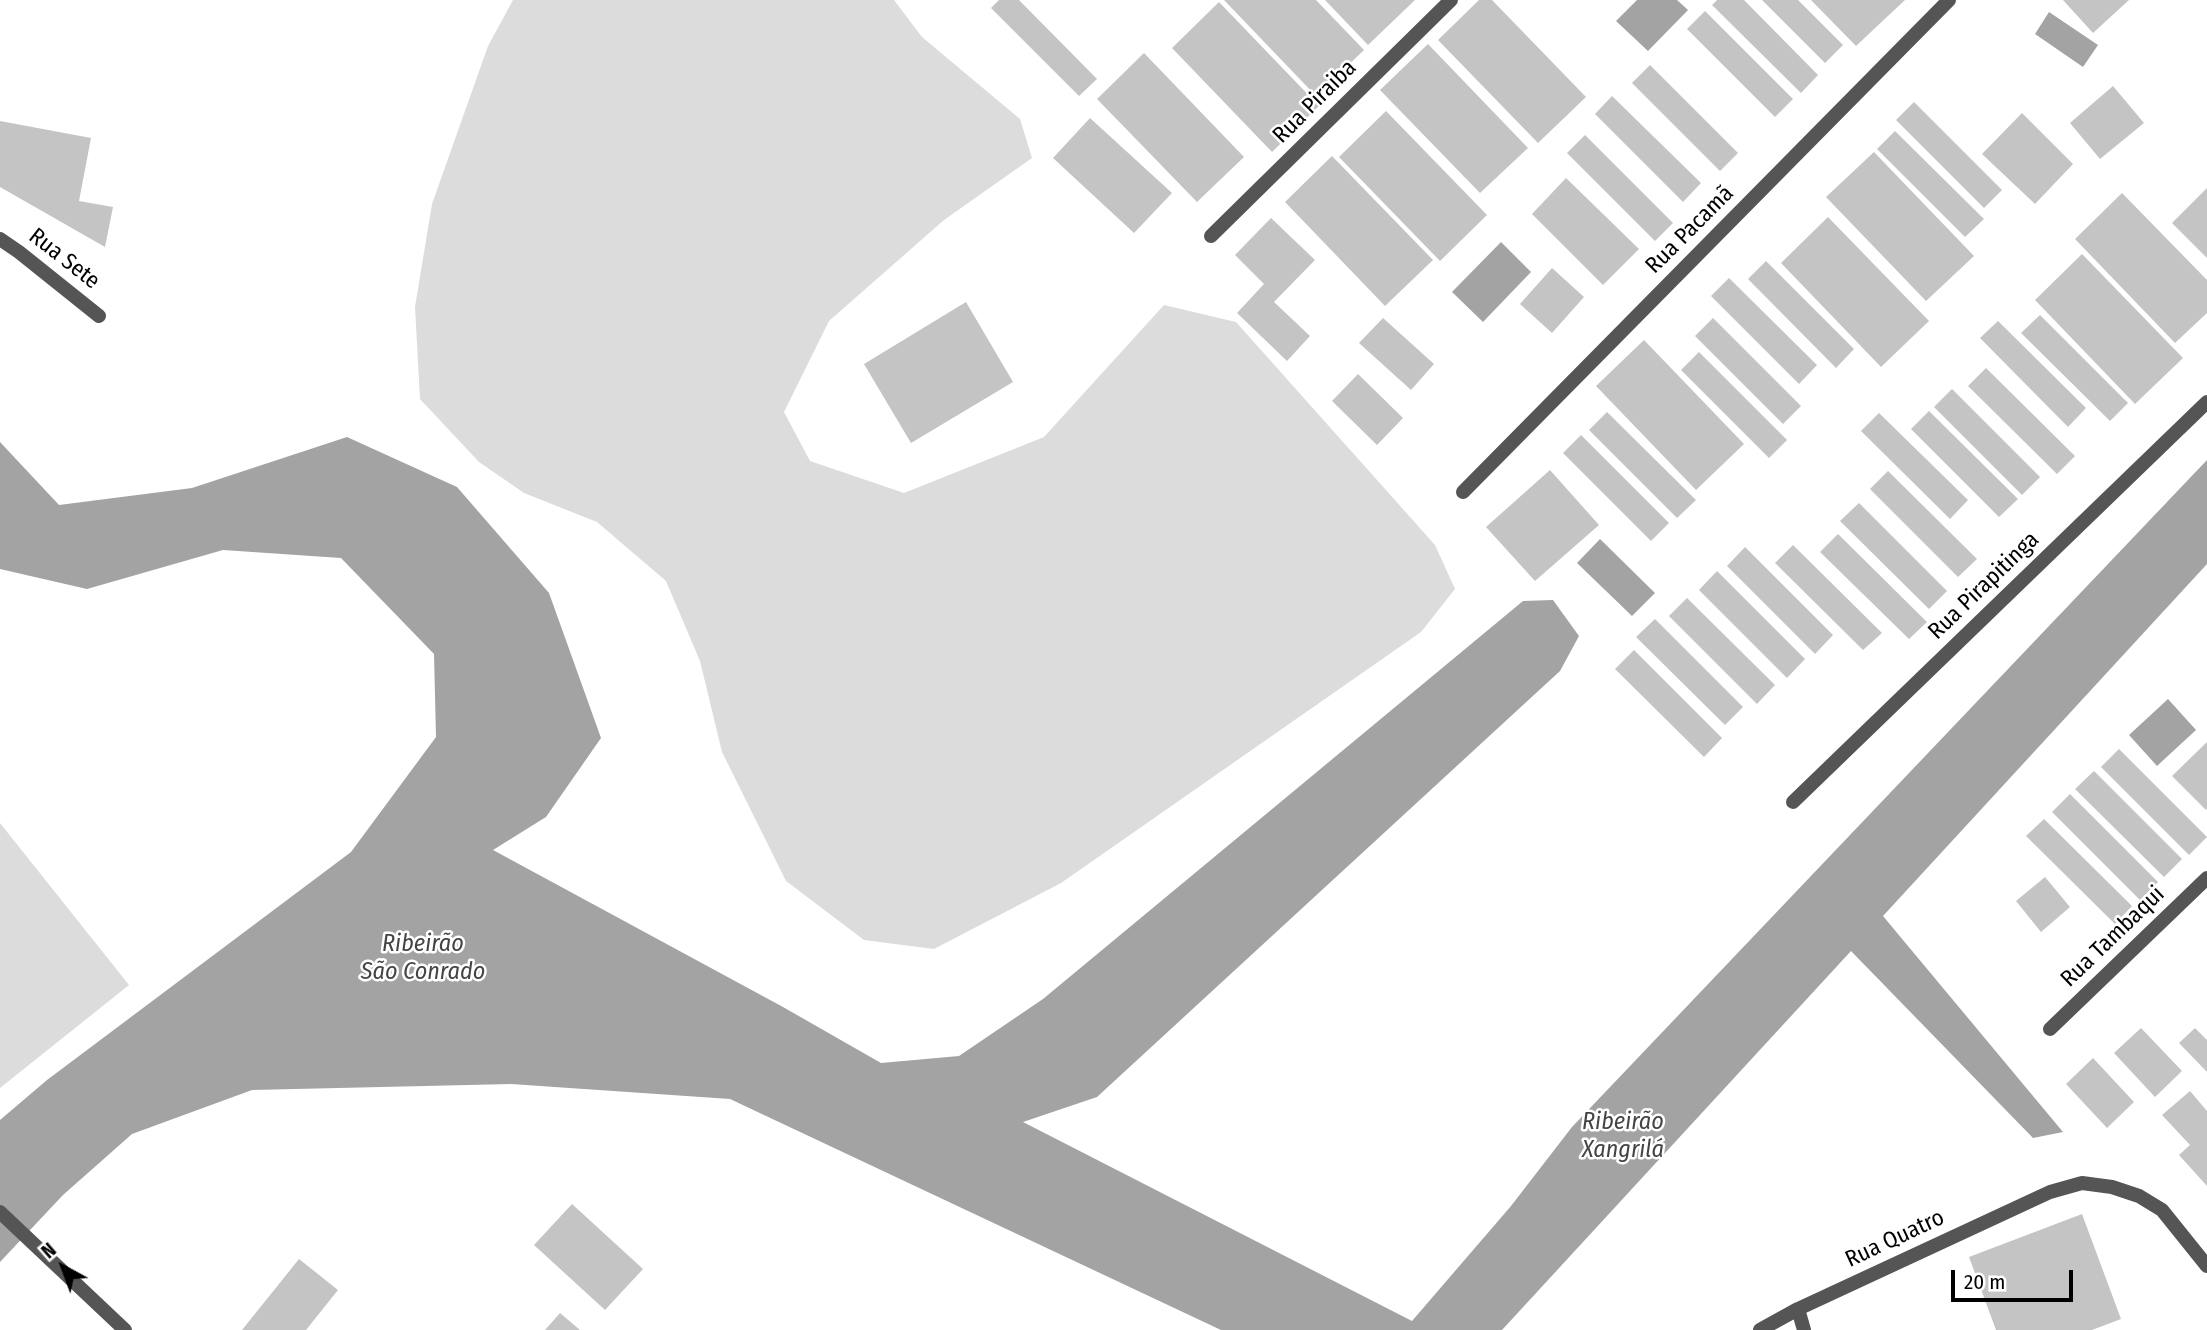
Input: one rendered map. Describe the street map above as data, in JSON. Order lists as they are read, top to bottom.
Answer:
{
  "streets": {
    "street": [
      "Rua Piraiba",
      "Rua Pacamã",
      "Rua Sete",
      "Rua Pirapitinga",
      "Rua Tambaqui",
      "Rua Quatro"
    ]
  },
  "water": ["Ribeirão São Conrado", "Ribeirão Xangrilá"],
  "scale_bar": "20 m",
  "north": "top left"
}
